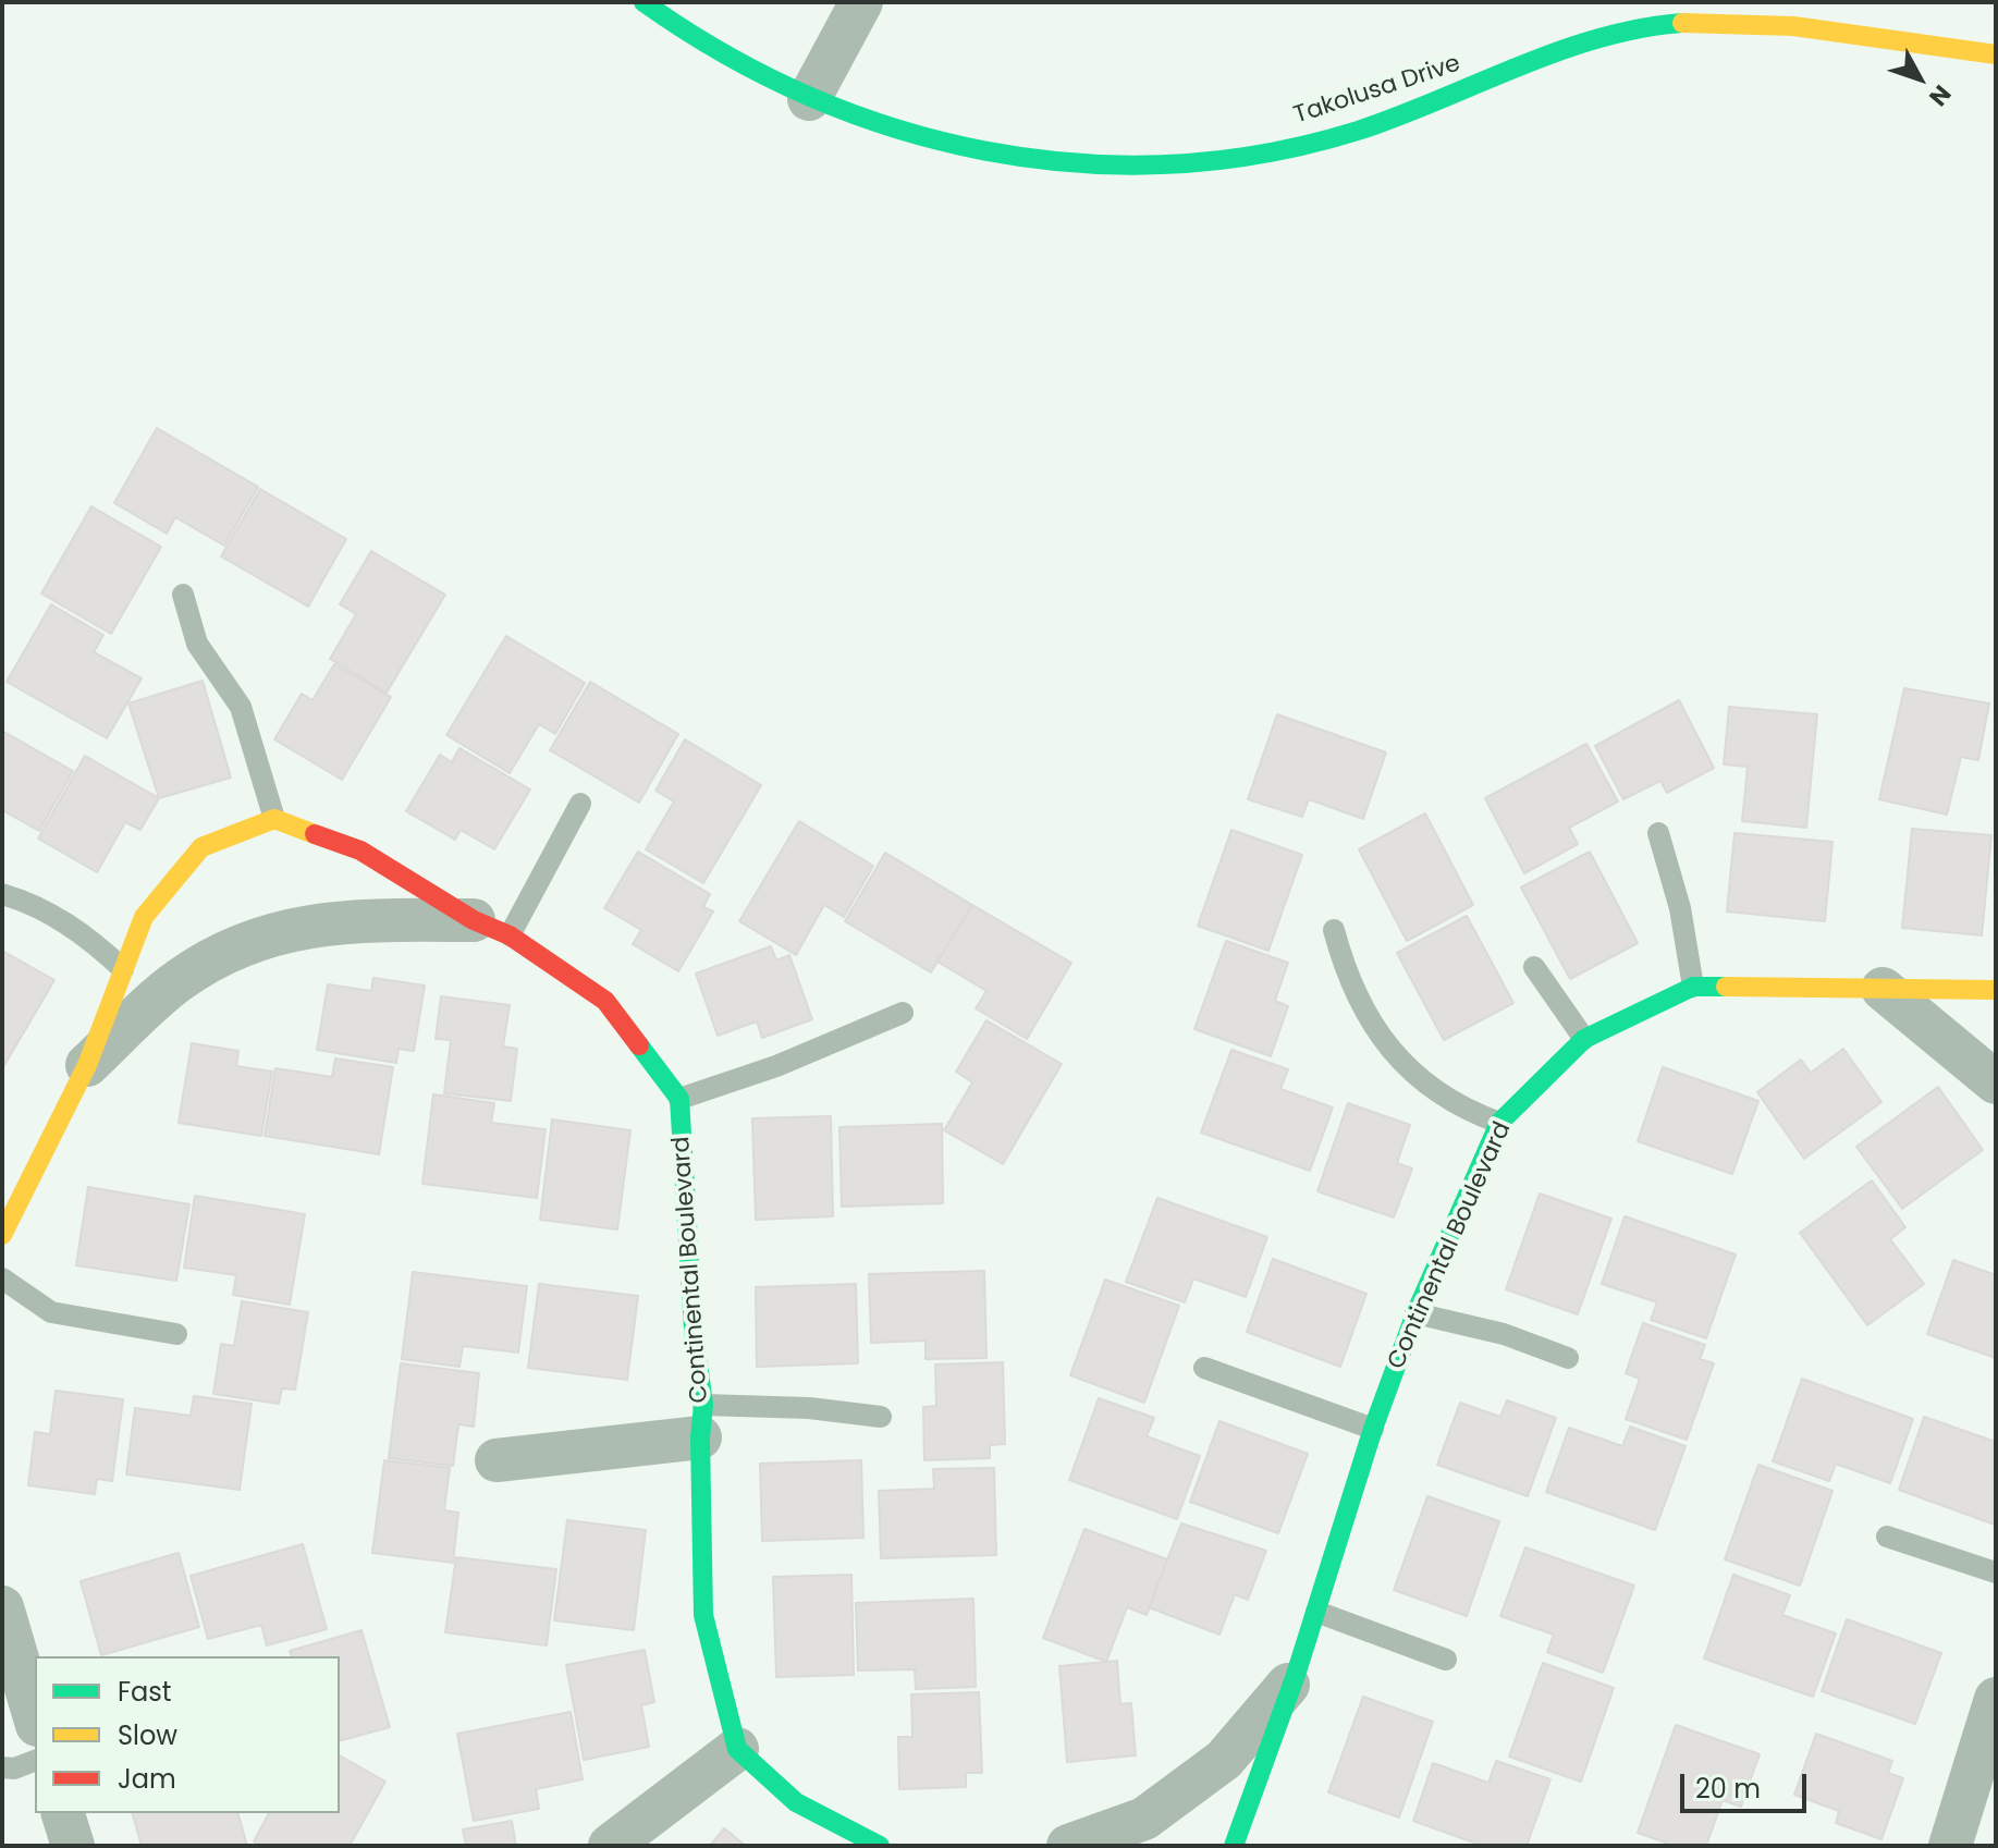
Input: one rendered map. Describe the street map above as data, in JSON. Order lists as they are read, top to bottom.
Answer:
{
  "streets": {
    "street": ["Takolusa Drive", "Continental Boulevard"]
  },
  "legend": ["Fast", "Slow", "Jam"],
  "scale_bar": "20 m",
  "north": "bottom right"
}
